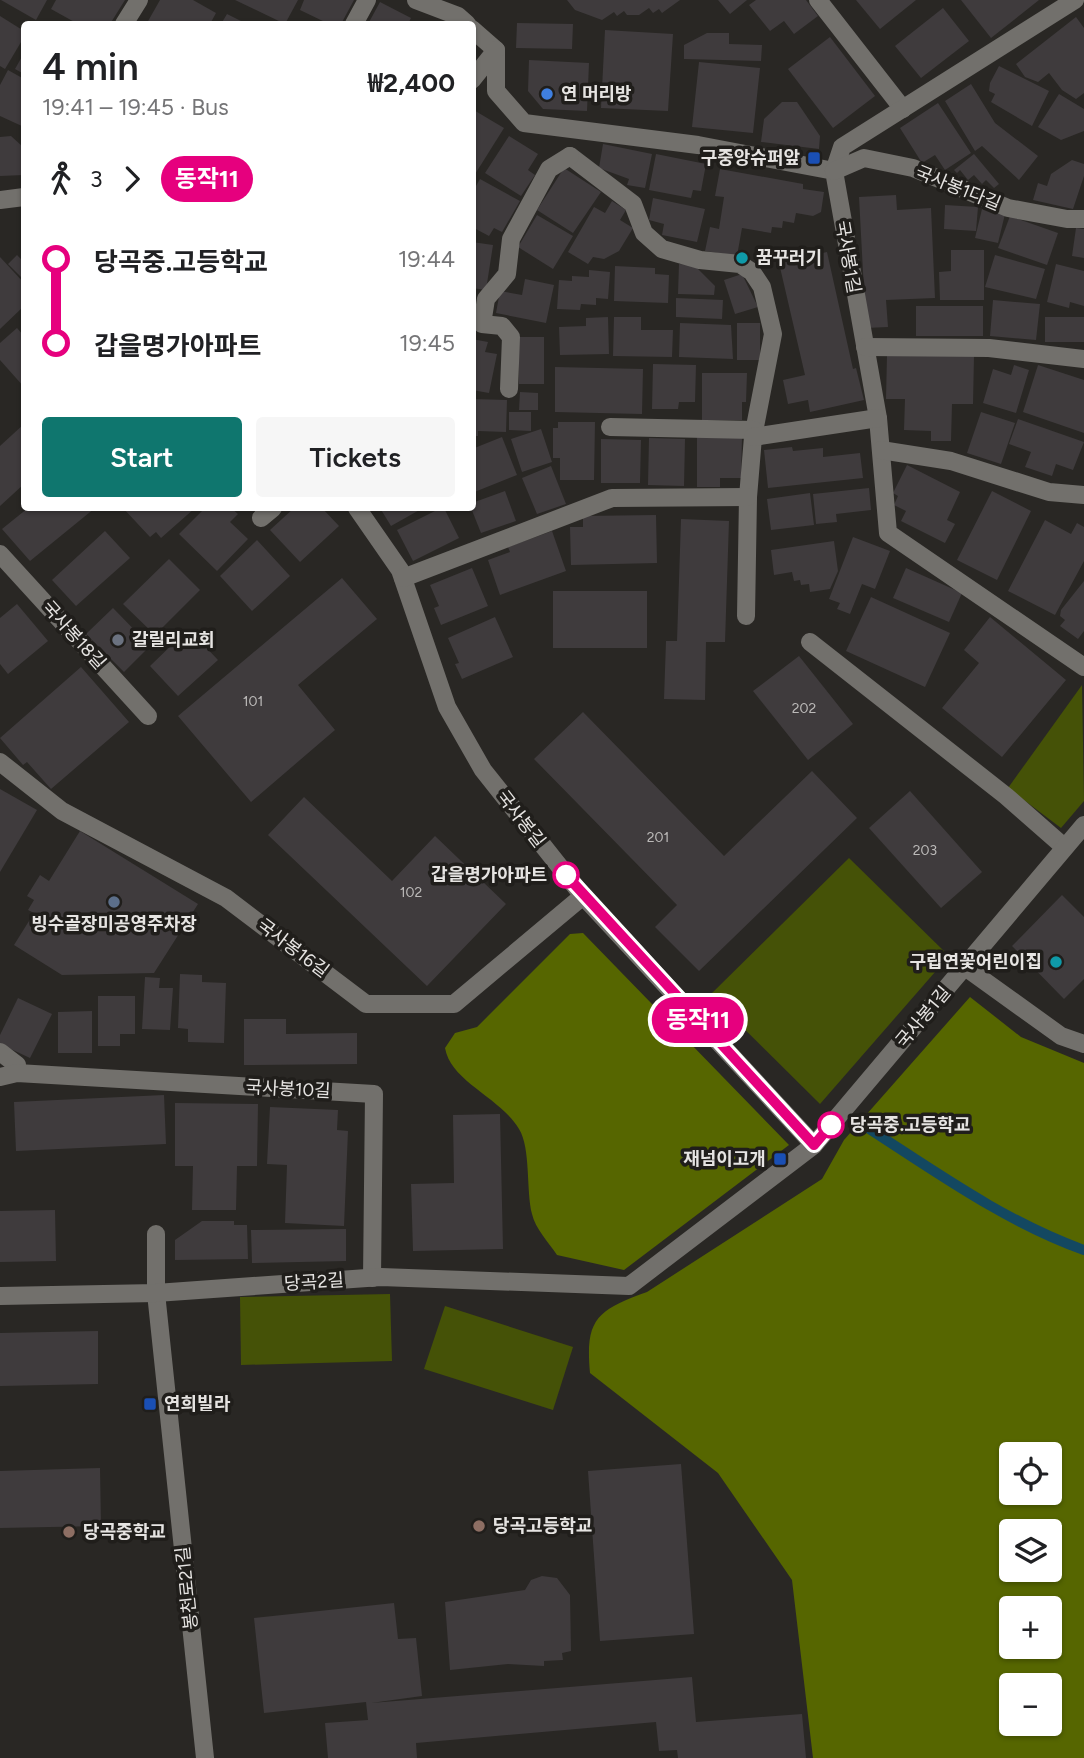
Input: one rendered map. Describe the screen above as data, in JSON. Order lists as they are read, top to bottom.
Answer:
{
  "streets": {
    "street": [
      "국사봉1다길",
      "국사봉1길",
      "국사봉18길",
      "국사봉길",
      "국사봉16길",
      "국사봉10길",
      "당곡2길",
      "봉천로21길"
    ]
  },
  "crossings": [
    ["국사봉1다길", "국사봉1길"],
    ["국사봉1길", "국사봉길"],
    ["국사봉1길", "당곡2길"],
    ["국사봉길", "국사봉16길"],
    ["국사봉10길", "당곡2길"],
    ["당곡2길", "봉천로21길"]
  ],
  "places": {
    "other": [
      "연 머리방",
      "꿈꾸러기",
      "갈릴리교회",
      "갑을명가아파트",
      "빙수골장미공영주차장",
      "구립연꽃어린이집",
      "당곡중.고등학교",
      "당곡고등학교",
      "당곡중학교"
    ],
    "transit": ["구중앙슈퍼앞", "재넘이고개", "연희빌라"]
  },
  "lines": ["bus line 동작11"],
  "house_numbers": [
    "101",
    "202",
    "201",
    "203",
    "102"
  ],
  "page": {
    "on_map": "동작11",
    "heading": ["4 min", "19:41 – 19:45 · Bus", "₩2,400"],
    "legs": ["3", "동작11"],
    "list": [
      {
        "name": "당곡중.고등학교",
        "value": "19:44"
      },
      {
        "name": "갑을명가아파트",
        "value": "19:45"
      }
    ],
    "buttons": ["Start", "Tickets"],
    "map_buttons": ["+", "−"]
  }
}
